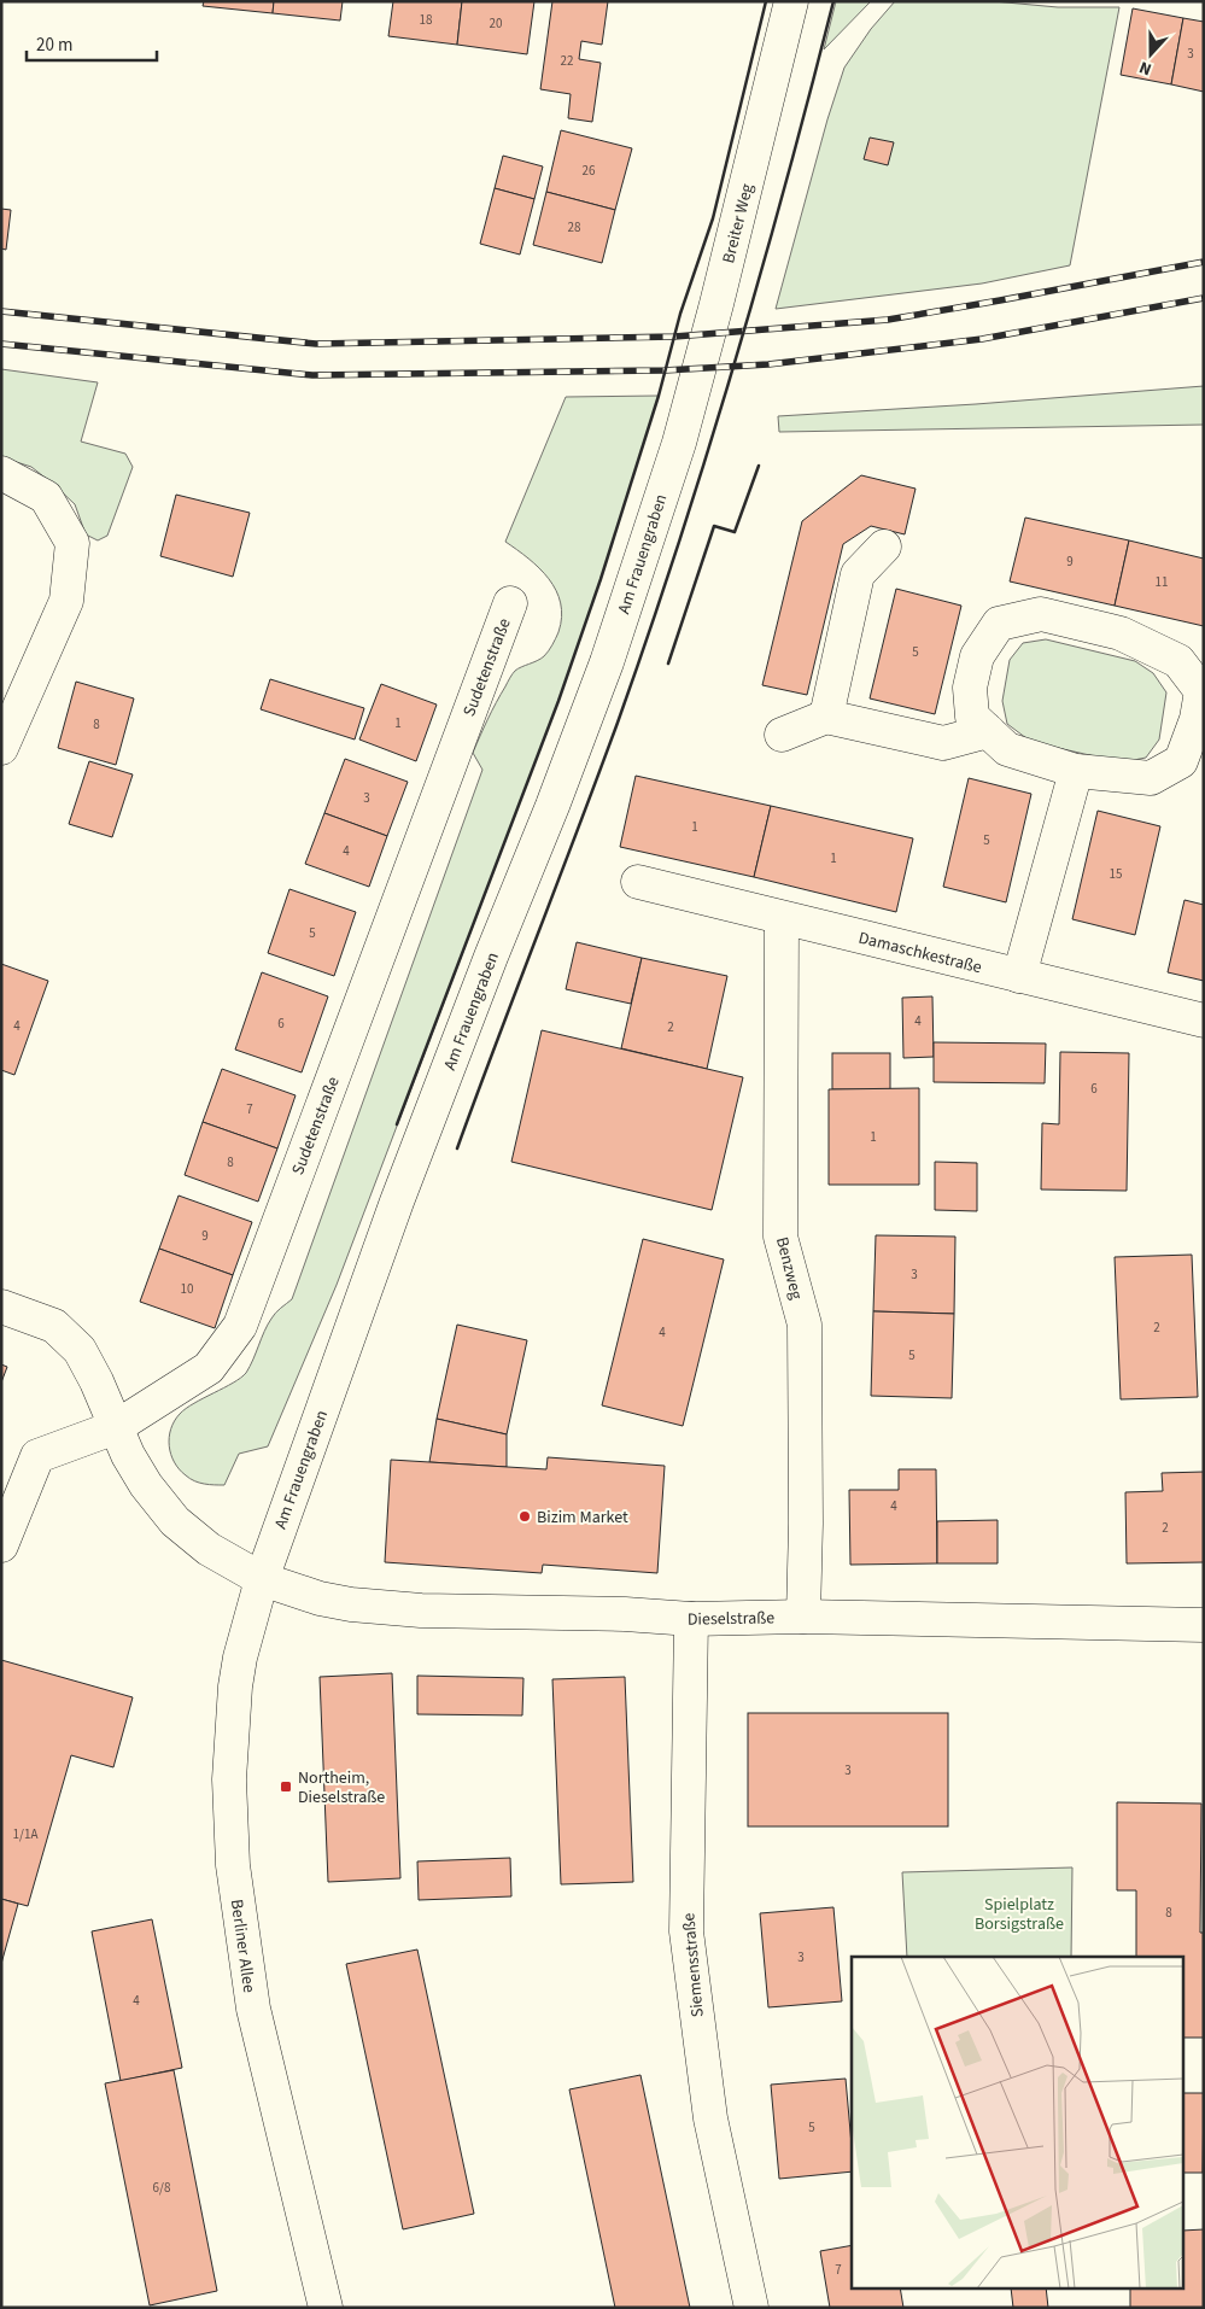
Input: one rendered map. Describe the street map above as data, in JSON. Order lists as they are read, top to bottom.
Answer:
{
  "streets": {
    "street": [
      "Breiter Weg",
      "Am Frauengraben",
      "Sudetenstraße",
      "Damaschkestraße",
      "Benzweg",
      "Dieselstraße",
      "Berliner Allee",
      "Siemensstraße"
    ]
  },
  "crossings": [
    ["Breiter Weg", "Am Frauengraben"],
    ["Am Frauengraben", "Dieselstraße"],
    ["Am Frauengraben", "Berliner Allee"],
    ["Sudetenstraße", "Dieselstraße"],
    ["Damaschkestraße", "Benzweg"],
    ["Benzweg", "Dieselstraße"],
    ["Dieselstraße", "Berliner Allee"],
    ["Dieselstraße", "Siemensstraße"]
  ],
  "parks": ["Spielplatz Borsigstraße"],
  "places": {
    "other": ["Bizim Market"],
    "transit": ["Northeim, Dieselstraße"]
  },
  "house_numbers": [
    "18",
    "20",
    "3",
    "22",
    "26",
    "28",
    "9",
    "11",
    "5",
    "1",
    "8",
    "3",
    "1",
    "5",
    "4",
    "1",
    "15",
    "5",
    "4",
    "6",
    "4",
    "2",
    "6",
    "7",
    "1",
    "8",
    "9",
    "3",
    "10",
    "2",
    "4",
    "5",
    "4",
    "2",
    "3",
    "1/1A",
    "8",
    "3",
    "4",
    "5",
    "6/8",
    "7"
  ],
  "scale_bar": "20 m",
  "north": "bottom"
}
